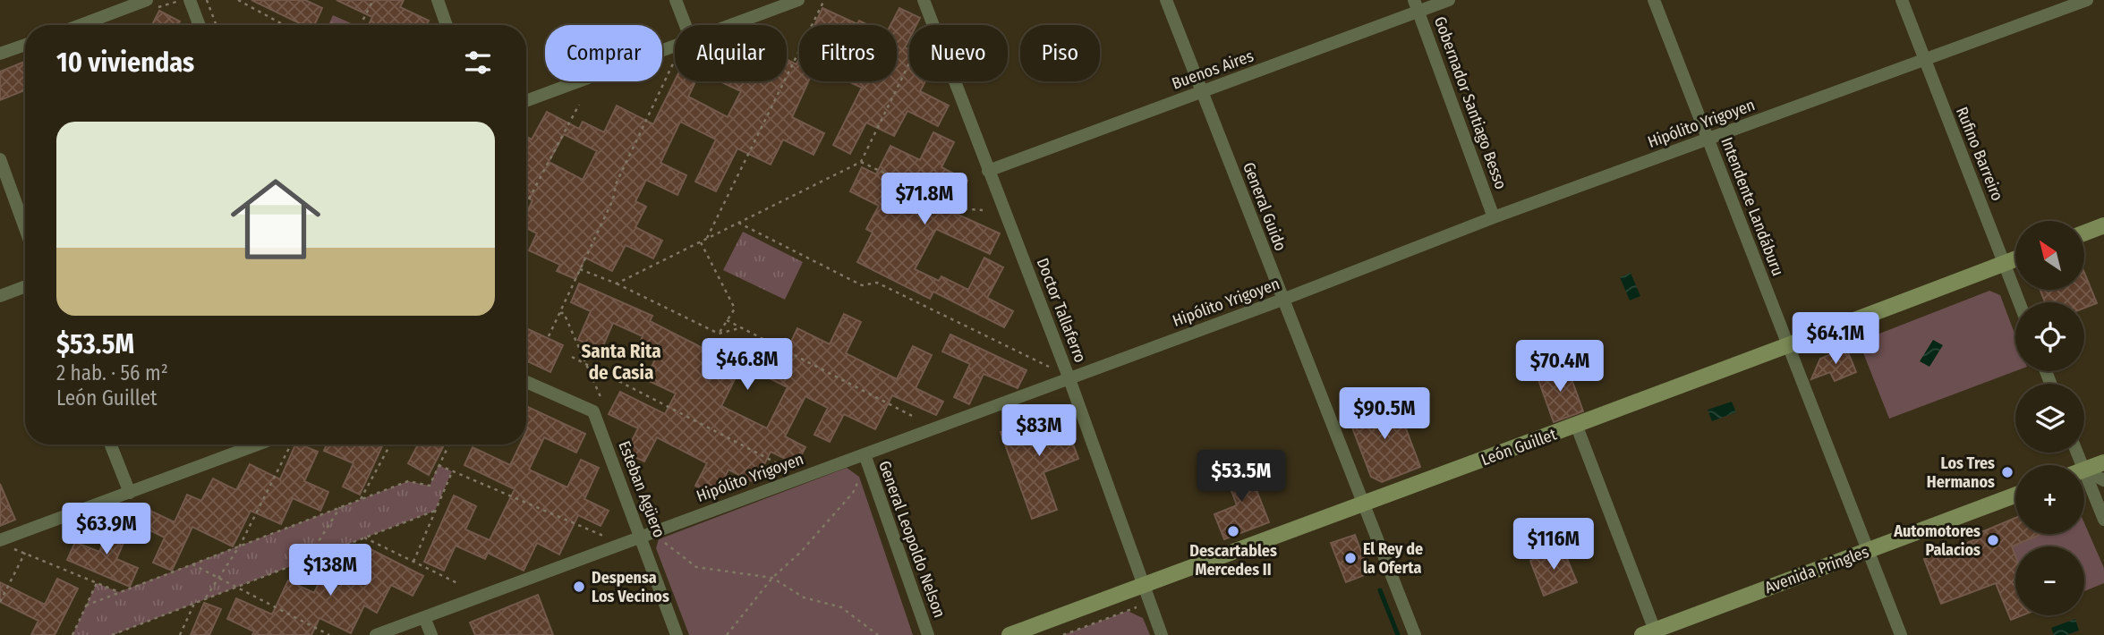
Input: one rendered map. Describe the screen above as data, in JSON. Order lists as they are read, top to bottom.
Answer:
{
  "streets": {
    "street": [
      "Buenos Aires",
      "Gobernador Santiago Besso",
      "Hipólito Yrigoyen",
      "Rufino Barreiro",
      "General Guido",
      "Intendente Landáburu",
      "Doctor Tallaferro",
      "León Guillet",
      "Esteban Agüero",
      "General Leopoldo Nelson",
      "Avenida Pringles"
    ]
  },
  "crossings": [
    ["Buenos Aires", "Gobernador Santiago Besso"],
    ["Buenos Aires", "General Guido"],
    ["Buenos Aires", "Doctor Tallaferro"],
    ["Gobernador Santiago Besso", "Hipólito Yrigoyen"],
    ["Hipólito Yrigoyen", "Rufino Barreiro"],
    ["Hipólito Yrigoyen", "General Guido"],
    ["Hipólito Yrigoyen", "Intendente Landáburu"],
    ["Hipólito Yrigoyen", "Doctor Tallaferro"],
    ["Hipólito Yrigoyen", "Esteban Agüero"],
    ["Hipólito Yrigoyen", "General Leopoldo Nelson"],
    ["Rufino Barreiro", "León Guillet"],
    ["General Guido", "León Guillet"],
    ["Intendente Landáburu", "León Guillet"],
    ["Intendente Landáburu", "Avenida Pringles"],
    ["Doctor Tallaferro", "León Guillet"]
  ],
  "districts": ["Santa Rita de Casia"],
  "places": [
    "Los Tres Hermanos",
    "Descartables Mercedes II",
    "Automotores Palacios",
    "El Rey de la Oferta",
    "Despensa Los Vecinos"
  ],
  "north": "top left",
  "page": {
    "chip": [
      "Comprar",
      "Alquilar",
      "Filtros",
      "Nuevo",
      "Piso"
    ],
    "heading": "10 viviendas",
    "list": [
      {
        "name": "$53.5M",
        "note": "2 hab. · 56 m² · León Guillet"
      }
    ],
    "price": [
      "$71.8M",
      "$64.1M",
      "$46.8M",
      "$70.4M",
      "$90.5M",
      "$83M",
      "$53.5M",
      "$63.9M",
      "$116M",
      "$138M"
    ],
    "map_buttons": ["+", "−"]
  }
}
